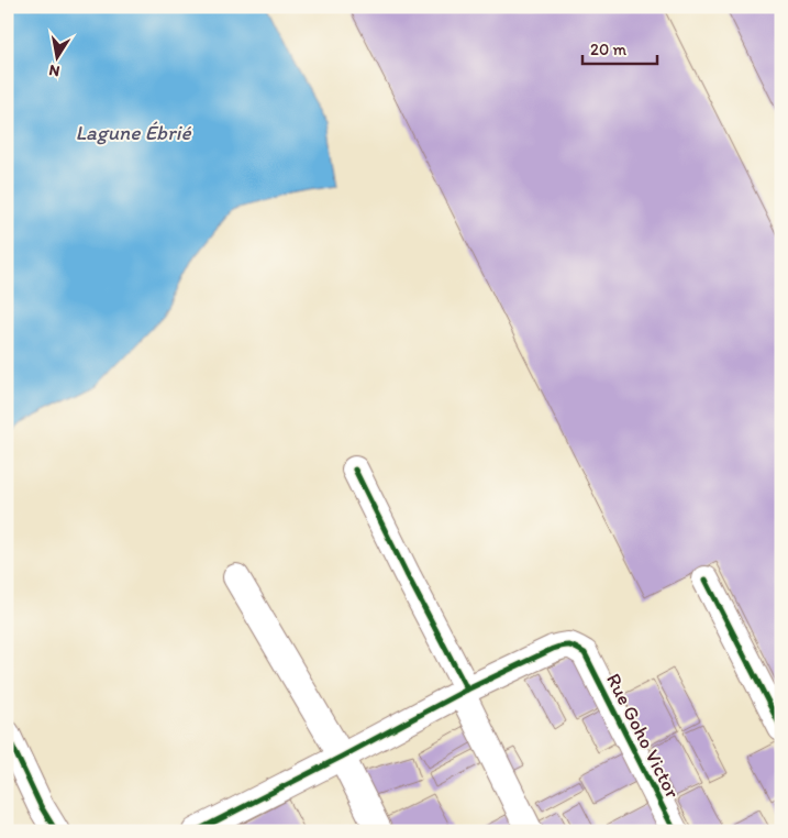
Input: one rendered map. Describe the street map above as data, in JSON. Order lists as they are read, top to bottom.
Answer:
{
  "streets": {
    "street": ["Rue Goho Victor"]
  },
  "water": ["Lagune Ébrié"],
  "scale_bar": "20 m",
  "north": "bottom"
}
